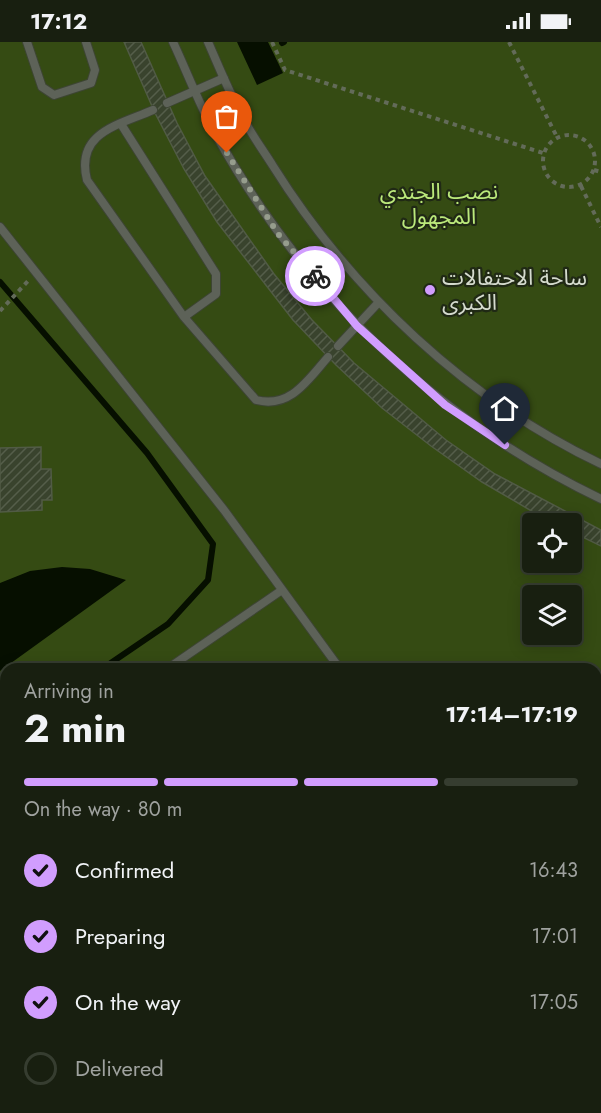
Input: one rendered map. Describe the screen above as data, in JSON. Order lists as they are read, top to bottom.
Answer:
{
  "parks": ["نصب الجندي المجهول"],
  "places": ["ساحة الاحتفالات الكبرى"],
  "page": {
    "status": "17:12",
    "heading": ["2 min", "Arriving in", "17:14–17:19"],
    "bar": "On the way · 80 m",
    "list": [
      ["Confirmed", "16:43"],
      ["Preparing", "17:01"],
      ["On the way", "17:05"],
      "Delivered"
    ]
  }
}
